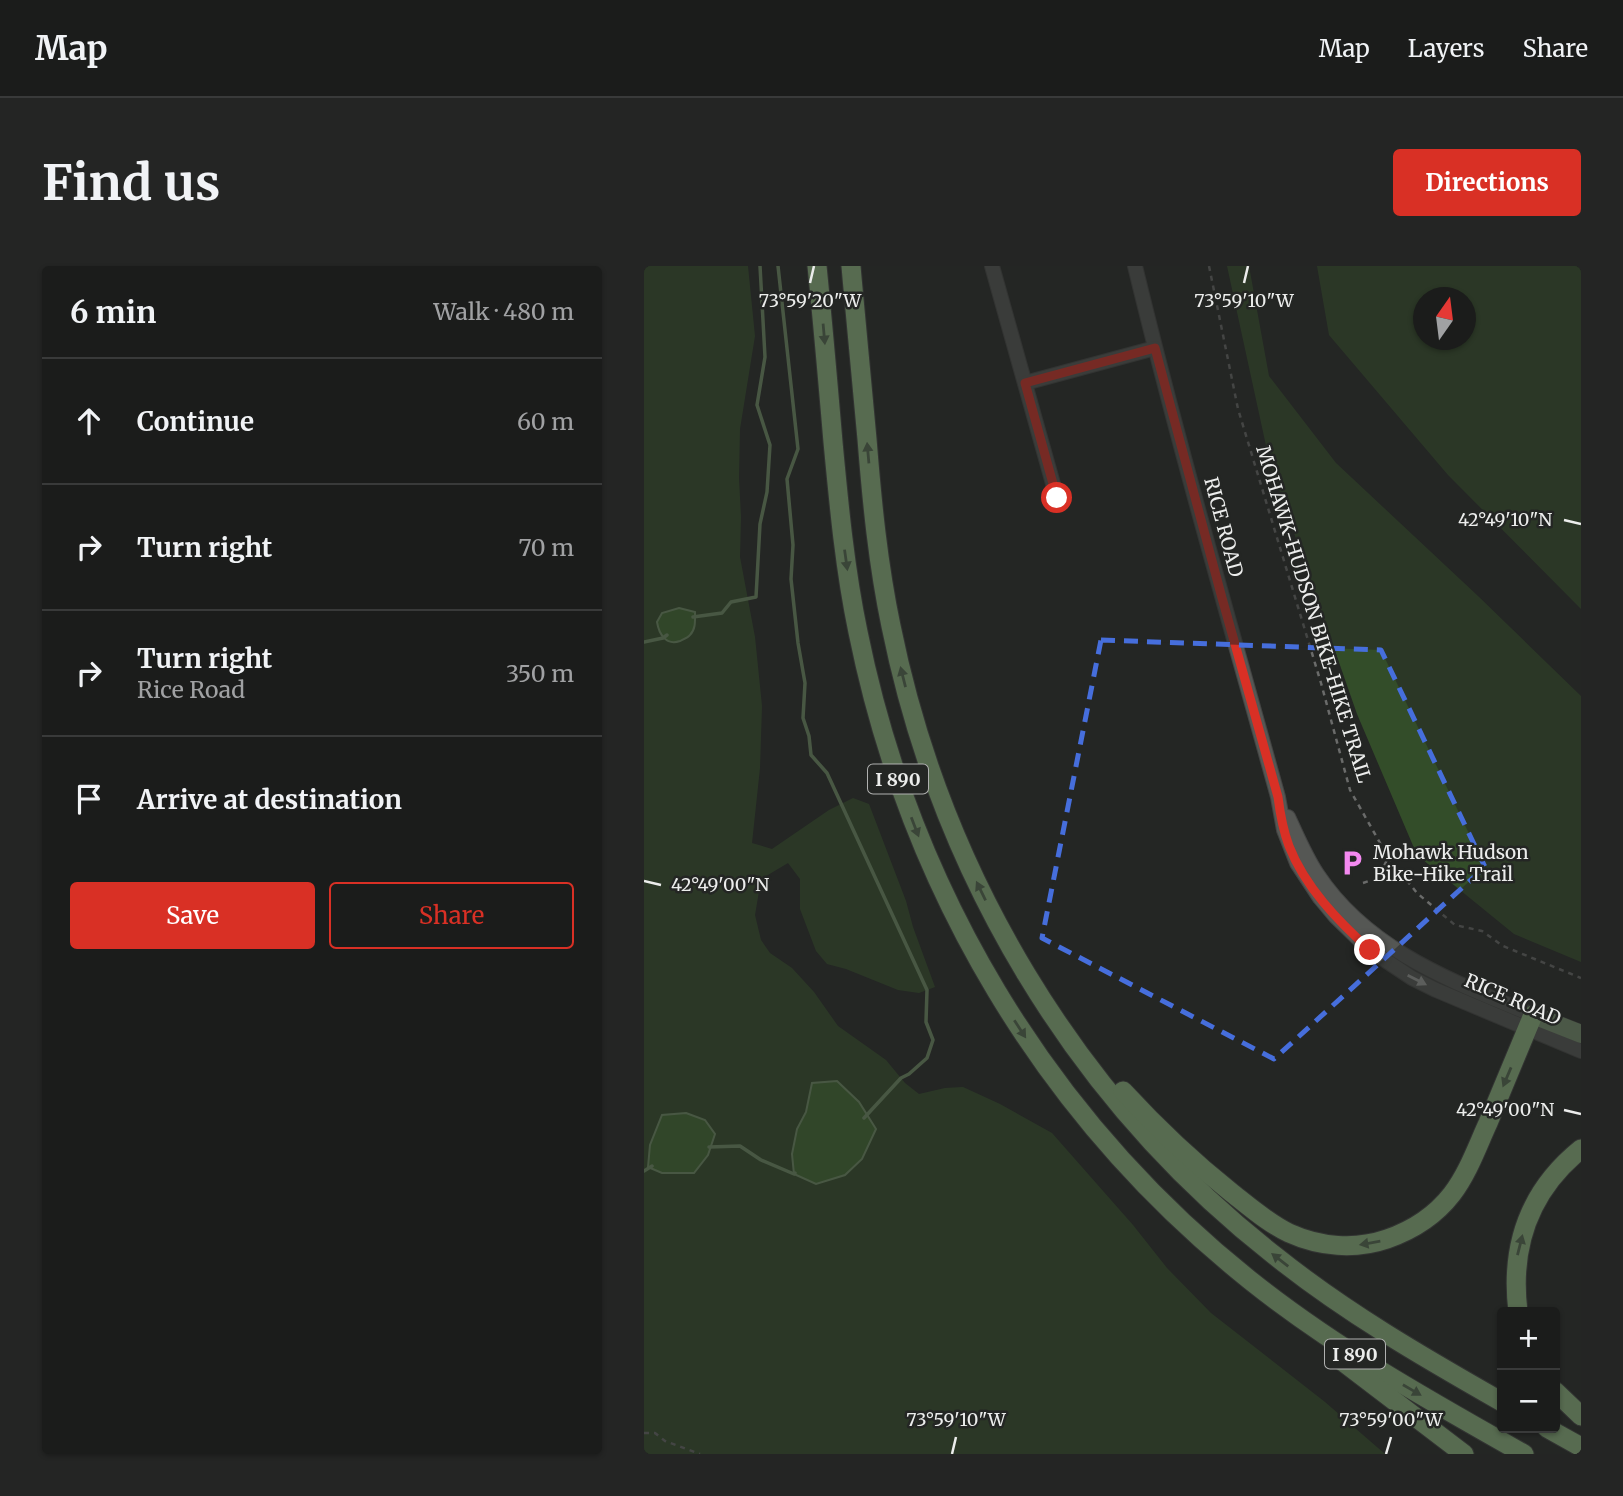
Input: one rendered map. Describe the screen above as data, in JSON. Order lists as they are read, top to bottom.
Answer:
{
  "streets": {
    "highway": ["I 890"],
    "main road": ["RICE ROAD"],
    "path": ["MOHAWK-HUDSON BIKE-HIKE TRAIL"]
  },
  "places": {
    "parking": ["Mohawk Hudson Bike-Hike Trail"]
  },
  "north": "top",
  "page": {
    "header": "Map",
    "nav": ["Map", "Layers", "Share"],
    "buttons": [
      "Directions",
      ["Save", "Share"]
    ],
    "title": "Find us",
    "heading": ["6 min", "Walk · 480 m"],
    "list": [
      ["Continue", "60 m"],
      ["Turn right", "70 m"],
      ["Turn right", "Rice Road", "350 m"],
      "Arrive at destination"
    ],
    "map_buttons": ["+", "−"]
  },
  "coordinates": [
    "73°59'20\"W",
    "73°59'10\"W",
    "42°49'10\"N",
    "42°49'00\"N",
    "73°59'00\"W"
  ]
}
